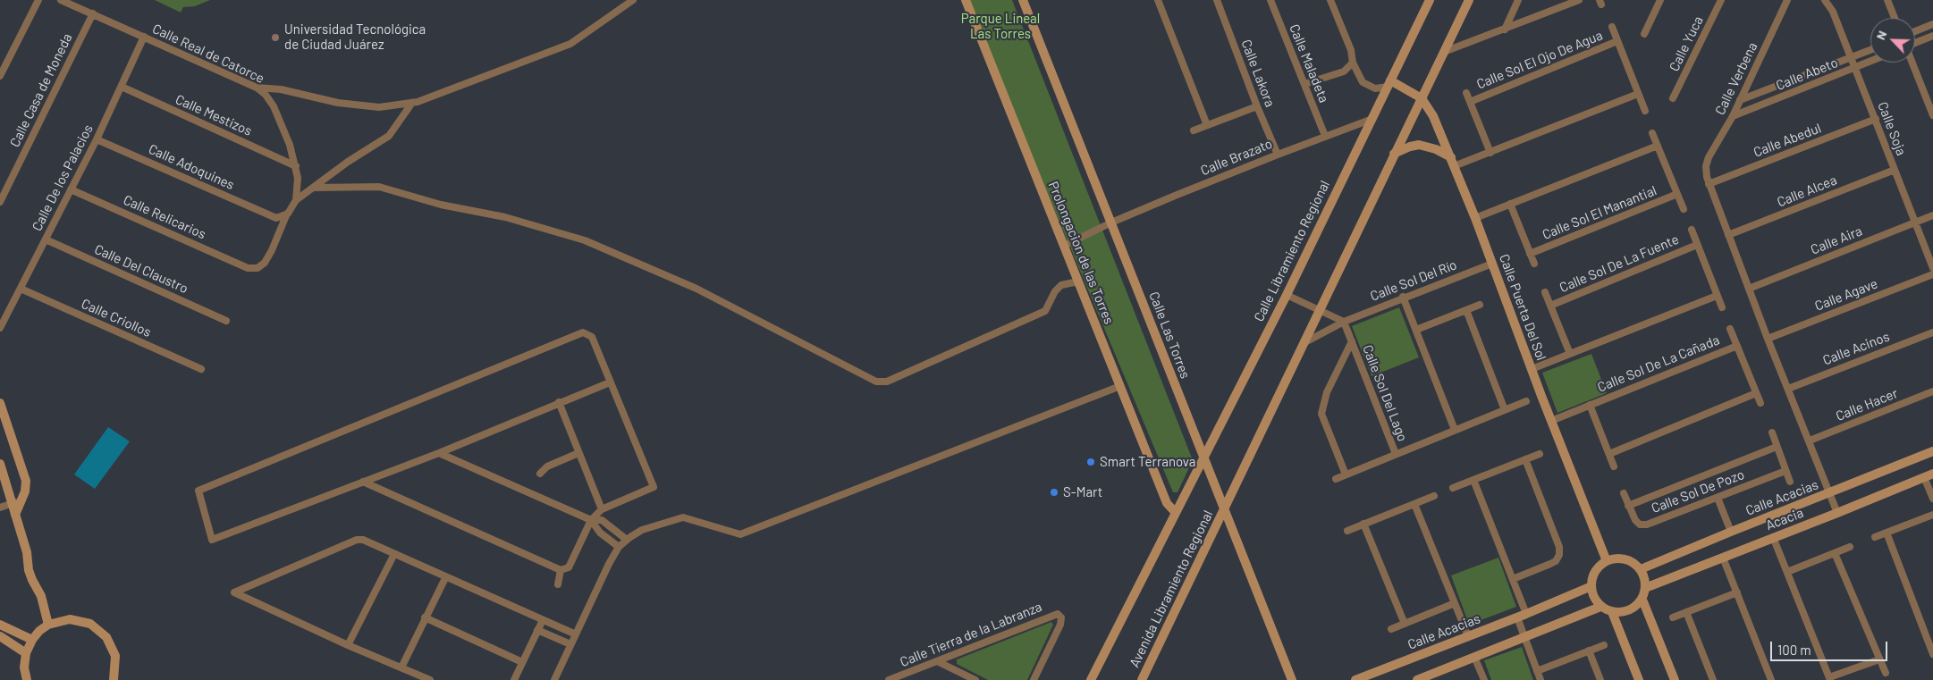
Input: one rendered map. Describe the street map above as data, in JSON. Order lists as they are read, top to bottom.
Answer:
{
  "streets": {
    "street": [
      "Calle Yuca",
      "Calle Real de Catorce",
      "Calle Sol El Ojo De Agua",
      "Calle Maladeta",
      "Calle Lakora",
      "Calle Abeto",
      "Calle Verbena",
      "Calle Casa de Moneda",
      "Calle Mestizos",
      "Calle Soja",
      "Calle Abedul",
      "Calle Brazato",
      "Calle Adoquines",
      "Calle De los Palacios",
      "Calle Alcea",
      "Calle Sol El Manantial",
      "Calle Relicarios",
      "Calle Aira",
      "Calle Libramiento Regional",
      "Prolongacion de las Torres",
      "Calle Sol De La Fuente",
      "Calle Del Claustro",
      "Calle Sol Del Río",
      "Calle Agave",
      "Calle Puerta Del Sol",
      "Calle Criollos",
      "Calle Las Torres",
      "Calle Acinos",
      "Calle Sol De La Cañada",
      "Calle Sol Del Lago",
      "Calle Hacer",
      "Calle Sol De Pozo",
      "Calle Acacias",
      "Acacia",
      "Avenida Libramiento Regional",
      "Calle Tierra de la Labranza"
    ]
  },
  "crossings": [
    ["Calle Real de Catorce", "Calle Casa de Moneda"],
    ["Calle Real de Catorce", "Calle Mestizos"],
    ["Calle Real de Catorce", "Calle Adoquines"],
    ["Calle Real de Catorce", "Calle De los Palacios"],
    ["Calle Real de Catorce", "Calle Relicarios"],
    ["Calle Maladeta", "Calle Brazato"],
    ["Calle Lakora", "Calle Brazato"],
    ["Calle Abeto", "Calle Verbena"],
    ["Calle Abeto", "Calle Soja"],
    ["Calle Verbena", "Calle Abedul"],
    ["Calle Mestizos", "Calle De los Palacios"],
    ["Calle Soja", "Calle Abedul"],
    ["Calle Soja", "Calle Alcea"],
    ["Calle Soja", "Calle Aira"],
    ["Calle Brazato", "Calle Libramiento Regional"],
    ["Calle Brazato", "Prolongacion de las Torres"],
    ["Calle Brazato", "Calle Las Torres"],
    ["Calle Adoquines", "Calle De los Palacios"],
    ["Calle De los Palacios", "Calle Relicarios"],
    ["Calle De los Palacios", "Calle Del Claustro"],
    ["Calle De los Palacios", "Calle Criollos"],
    ["Calle Libramiento Regional", "Prolongacion de las Torres"],
    ["Calle Libramiento Regional", "Calle Puerta Del Sol"],
    ["Calle Libramiento Regional", "Calle Las Torres"],
    ["Calle Sol Del Río", "Calle Puerta Del Sol"],
    ["Calle Sol Del Río", "Calle Sol Del Lago"],
    ["Calle Puerta Del Sol", "Calle Sol De La Cañada"],
    ["Calle Puerta Del Sol", "Calle Acacias"],
    ["Calle Puerta Del Sol", "Acacia"],
    ["Calle Las Torres", "Avenida Libramiento Regional"],
    ["Calle Acacias", "Acacia"]
  ],
  "parks": ["Parque Lineal Las Torres"],
  "places": ["Universidad Tecnológica de Ciudad Juárez", "Smart Terranova", "S-Mart"],
  "scale_bar": "100 m",
  "north": "top left"
}
